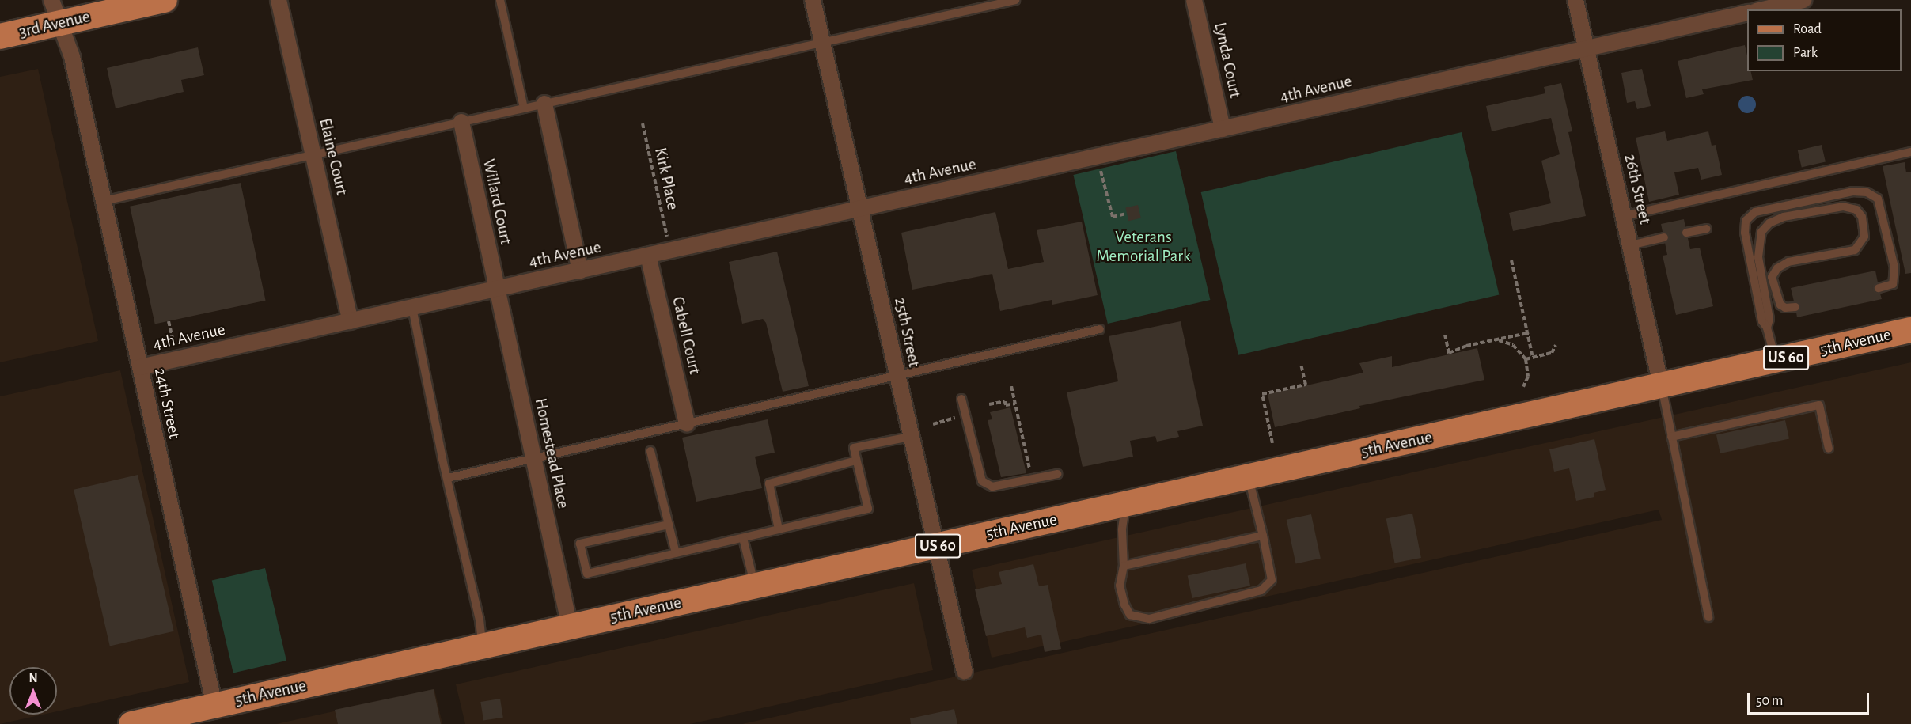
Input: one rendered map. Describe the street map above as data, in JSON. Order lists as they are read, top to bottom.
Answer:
{
  "streets": {
    "main road": ["3rd Avenue", "5th Avenue", "US 60"],
    "street": [
      "Lynda Court",
      "4th Avenue",
      "Elaine Court",
      "26th Street",
      "Willard Court",
      "25th Street",
      "Cabell Court",
      "24th Street",
      "Homestead Place"
    ],
    "path": ["Kirk Place"]
  },
  "crossings": [
    ["3rd Avenue", "24th Street"],
    ["Lynda Court", "4th Avenue"],
    ["4th Avenue", "Elaine Court"],
    ["4th Avenue", "26th Street"],
    ["4th Avenue", "Willard Court"],
    ["4th Avenue", "25th Street"],
    ["4th Avenue", "Cabell Court"],
    ["4th Avenue", "24th Street"],
    ["4th Avenue", "Homestead Place"],
    ["26th Street", "5th Avenue"],
    ["Willard Court", "Homestead Place"],
    ["25th Street", "5th Avenue"],
    ["5th Avenue", "24th Street"],
    ["5th Avenue", "Homestead Place"]
  ],
  "parks": ["Veterans Memorial Park"],
  "legend": ["Road", "Park"],
  "scale_bar": "50 m",
  "north": "top"
}
